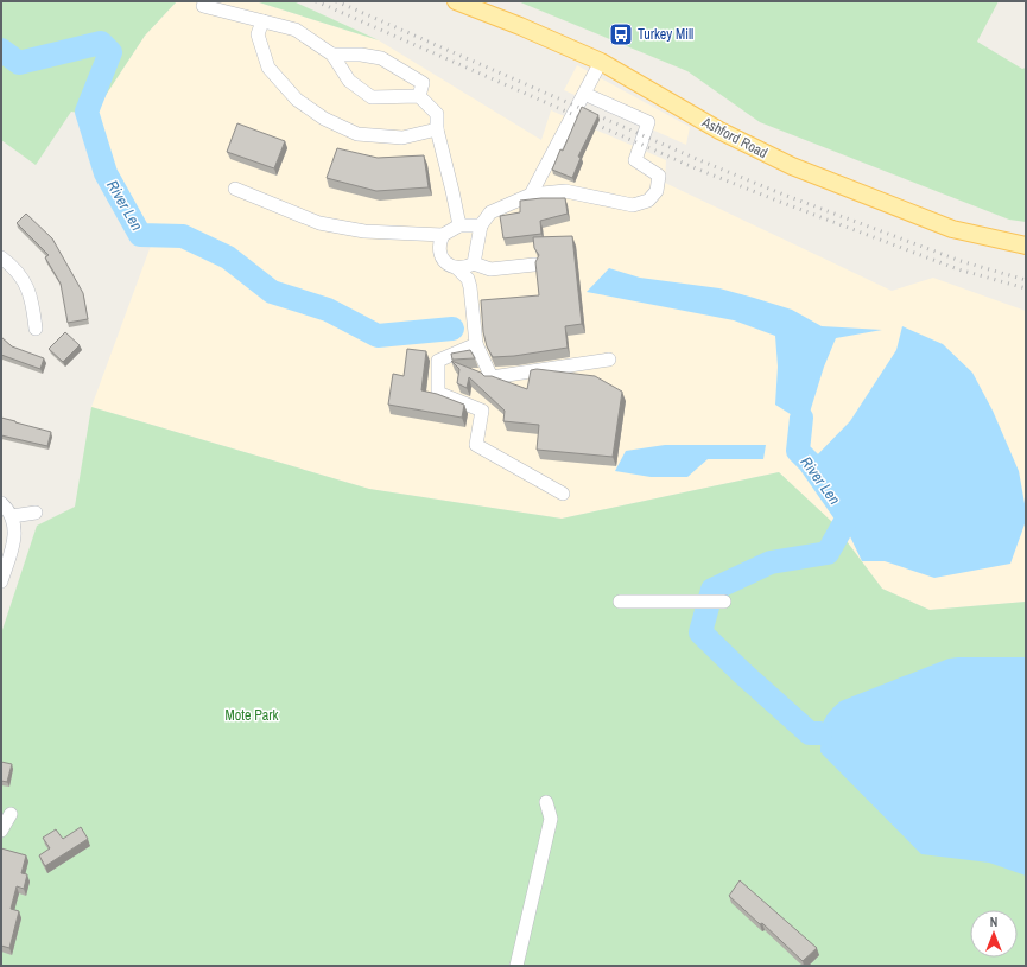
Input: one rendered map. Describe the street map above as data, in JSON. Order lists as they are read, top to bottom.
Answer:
{
  "streets": {
    "main road": ["Ashford Road"]
  },
  "water": ["River Len"],
  "parks": ["Mote Park"],
  "places": {
    "bus stop": ["Turkey Mill"]
  },
  "north": "top"
}
